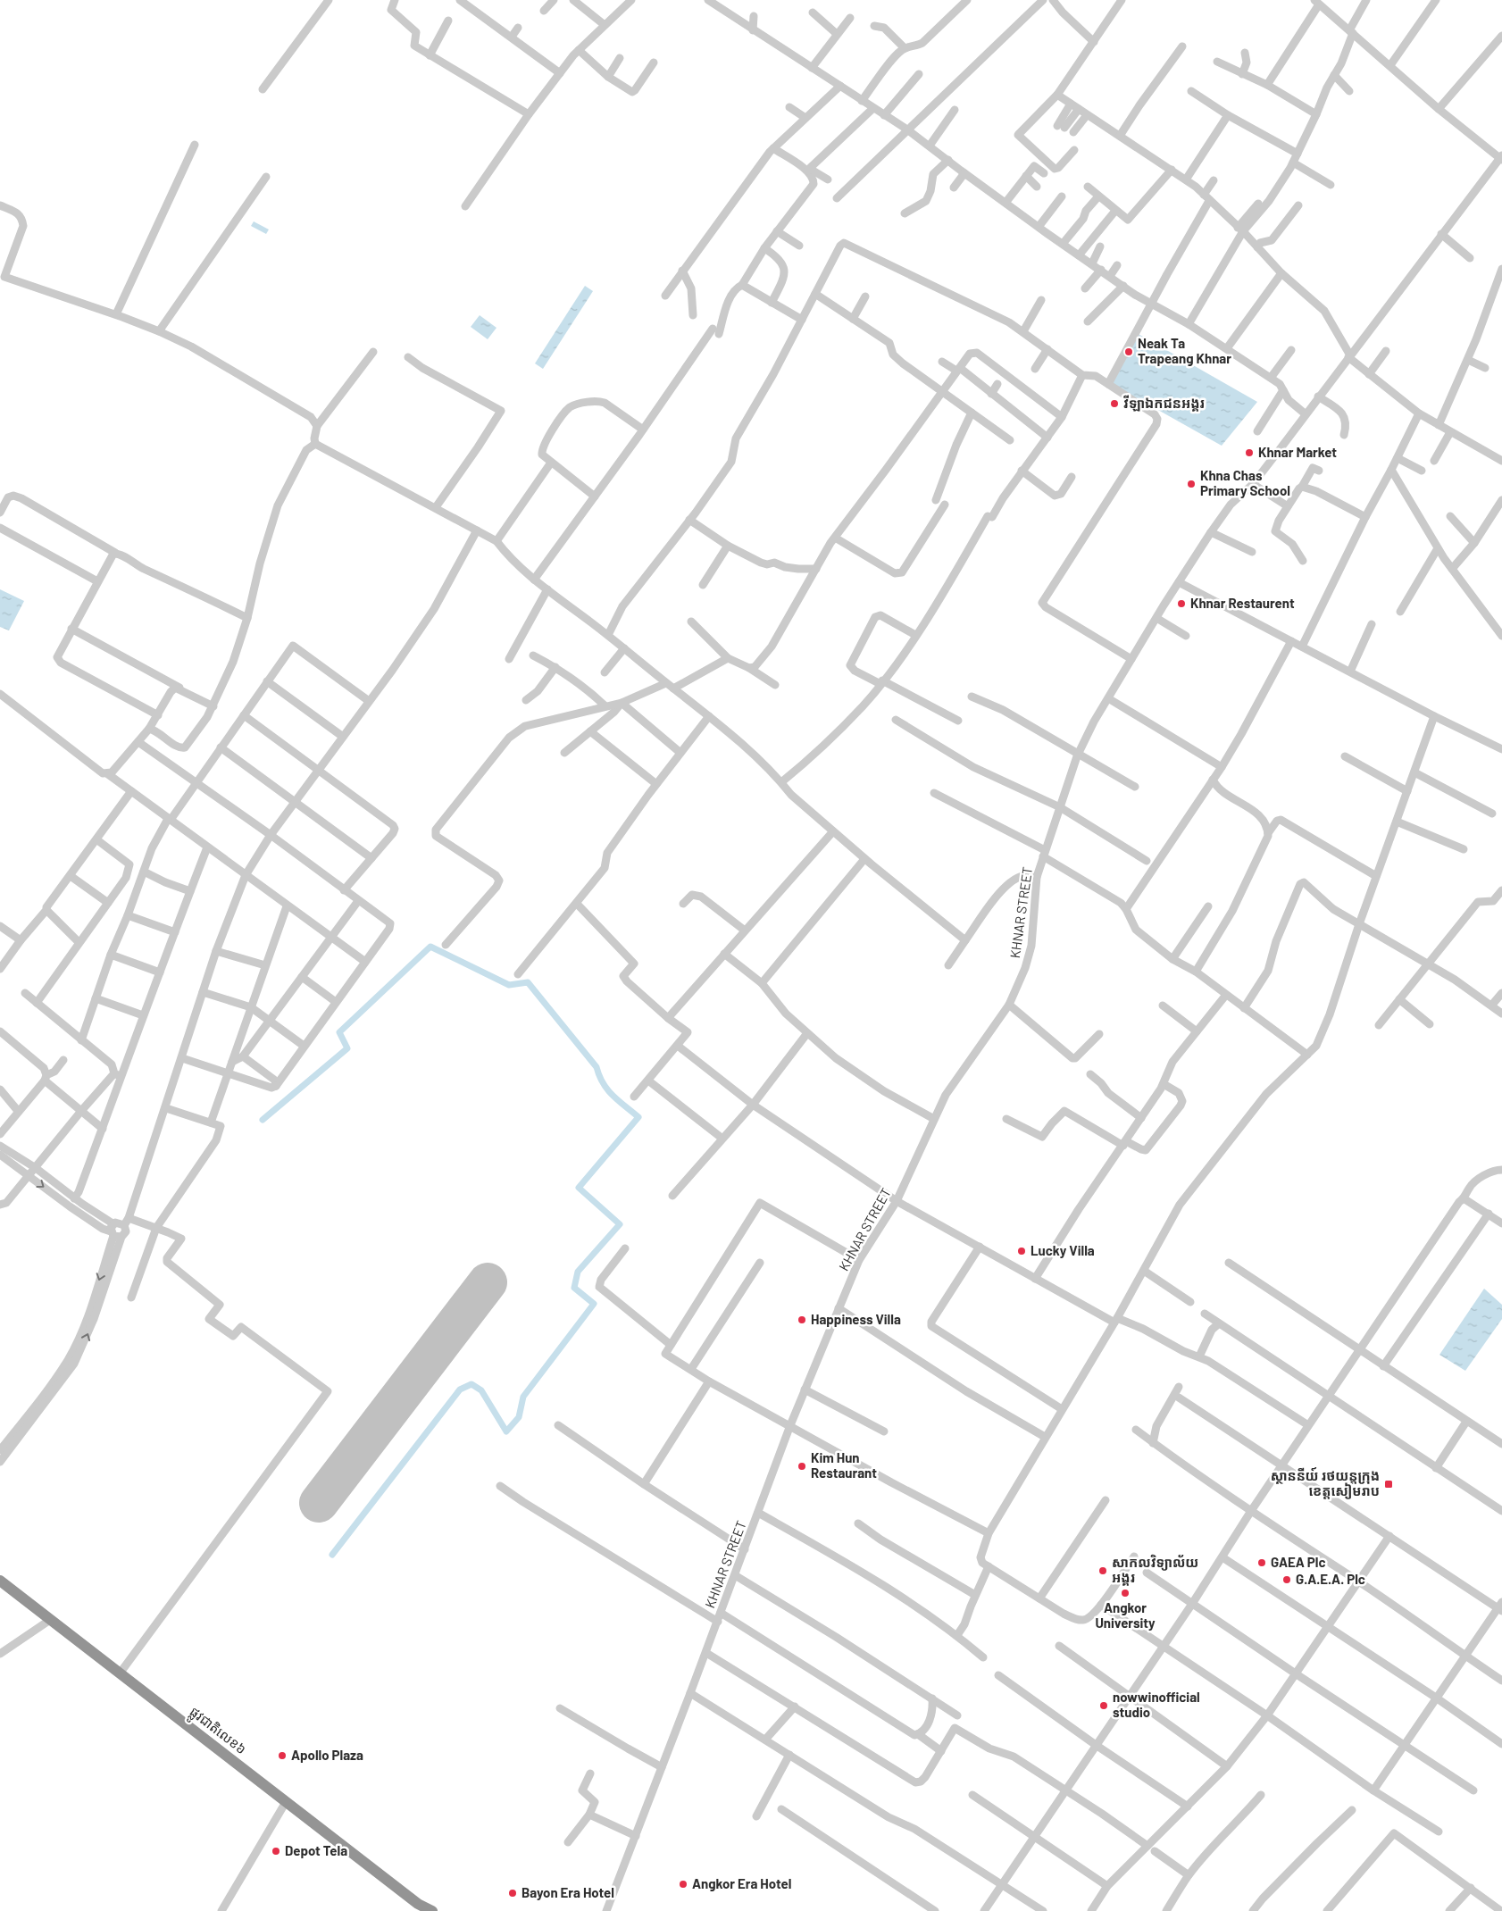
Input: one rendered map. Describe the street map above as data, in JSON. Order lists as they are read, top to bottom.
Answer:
{
  "streets": {
    "highway": ["ផ្លូវជាតិលេខ៦"],
    "street": ["KHNAR STREET"]
  },
  "places": {
    "other": [
      "Neak Ta Trapeang Khnar",
      "វីឡាឯកជនអង្គរ",
      "Khnar Market",
      "Khna Chas Primary School",
      "Khnar Restaurent",
      "Lucky Villa",
      "Happiness Villa",
      "Kim Hun Restaurant",
      "GAEA Plc",
      "សាកលវិទ្យាល័យ អង្គរ",
      "G.A.E.A. Plc",
      "Angkor University",
      "nowwinofficial studio",
      "Apollo Plaza",
      "Depot Tela",
      "Angkor Era Hotel",
      "Bayon Era Hotel"
    ],
    "transit": ["ស្ថាននីយ៍ រថយន្តក្រុង ខេត្តសៀមរាប"]
  }
}
